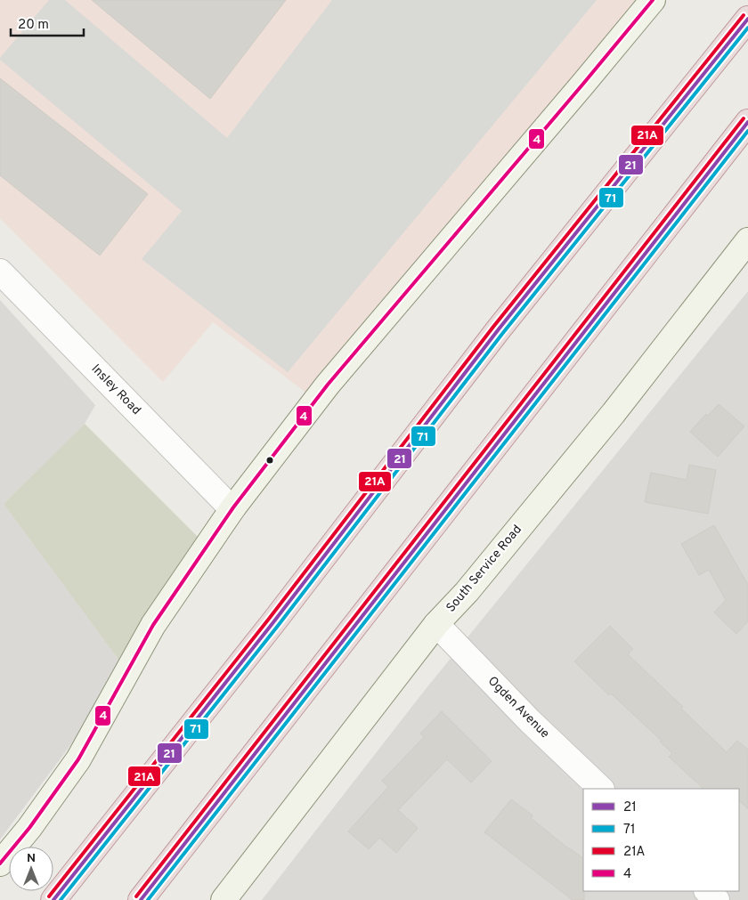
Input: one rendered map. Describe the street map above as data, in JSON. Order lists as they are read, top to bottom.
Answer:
{
  "streets": {
    "main road": ["South Service Road"],
    "street": ["Insley Road", "Ogden Avenue"]
  },
  "crossings": [
    ["South Service Road", "Ogden Avenue"]
  ],
  "lines": [
    "transit line 4",
    "transit line 21A",
    "transit line 21",
    "transit line 71"
  ],
  "legend": [
    "21",
    "71",
    "21A",
    "4"
  ],
  "scale_bar": "20 m",
  "north": "top"
}
